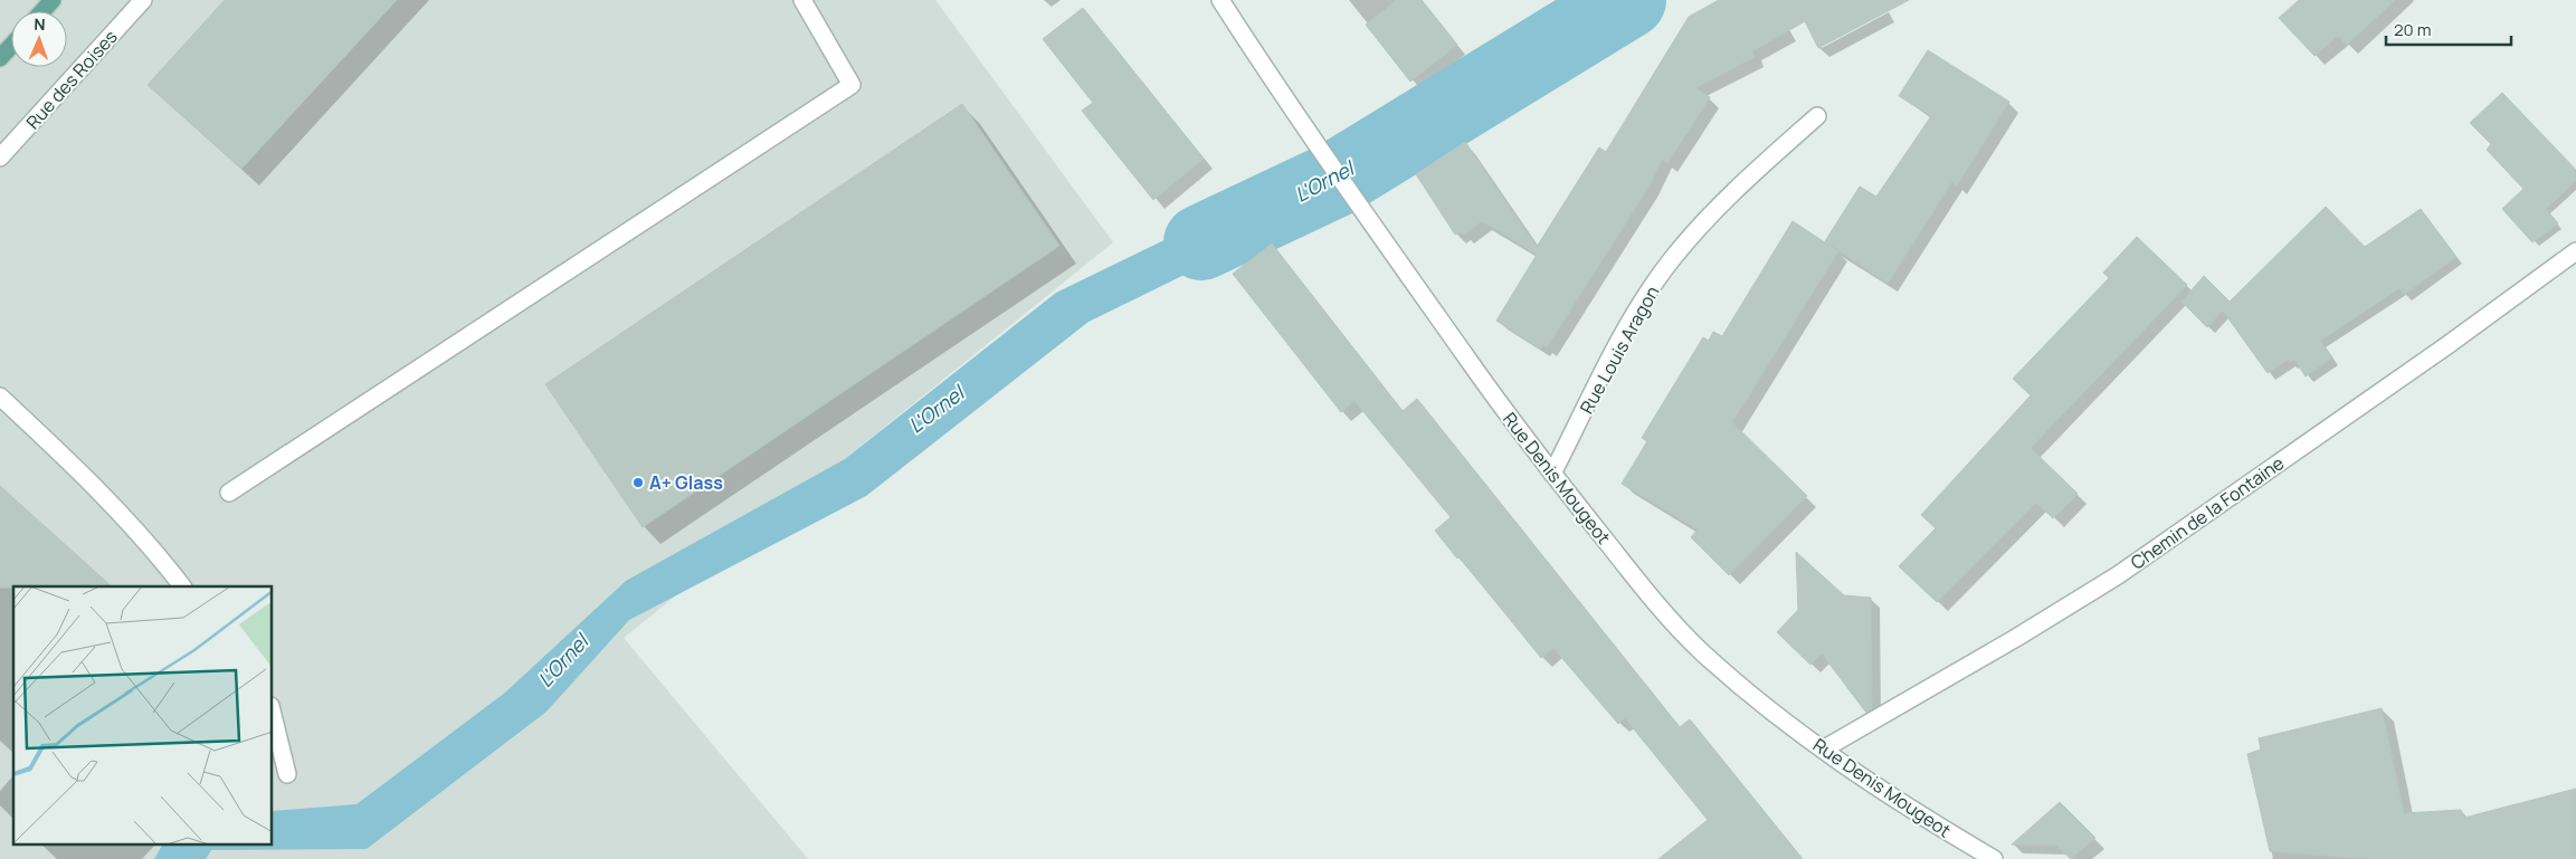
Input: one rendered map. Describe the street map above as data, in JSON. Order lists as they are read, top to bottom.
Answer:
{
  "streets": {
    "street": [
      "Rue des Roises",
      "Rue Louis Aragon",
      "Rue Denis Mougeot",
      "Chemin de la Fontaine"
    ]
  },
  "crossings": [
    ["Rue Louis Aragon", "Rue Denis Mougeot"],
    ["Rue Denis Mougeot", "Chemin de la Fontaine"]
  ],
  "water": ["L'Ornel"],
  "places": ["A+ Glass"],
  "scale_bar": "20 m",
  "north": "top"
}
